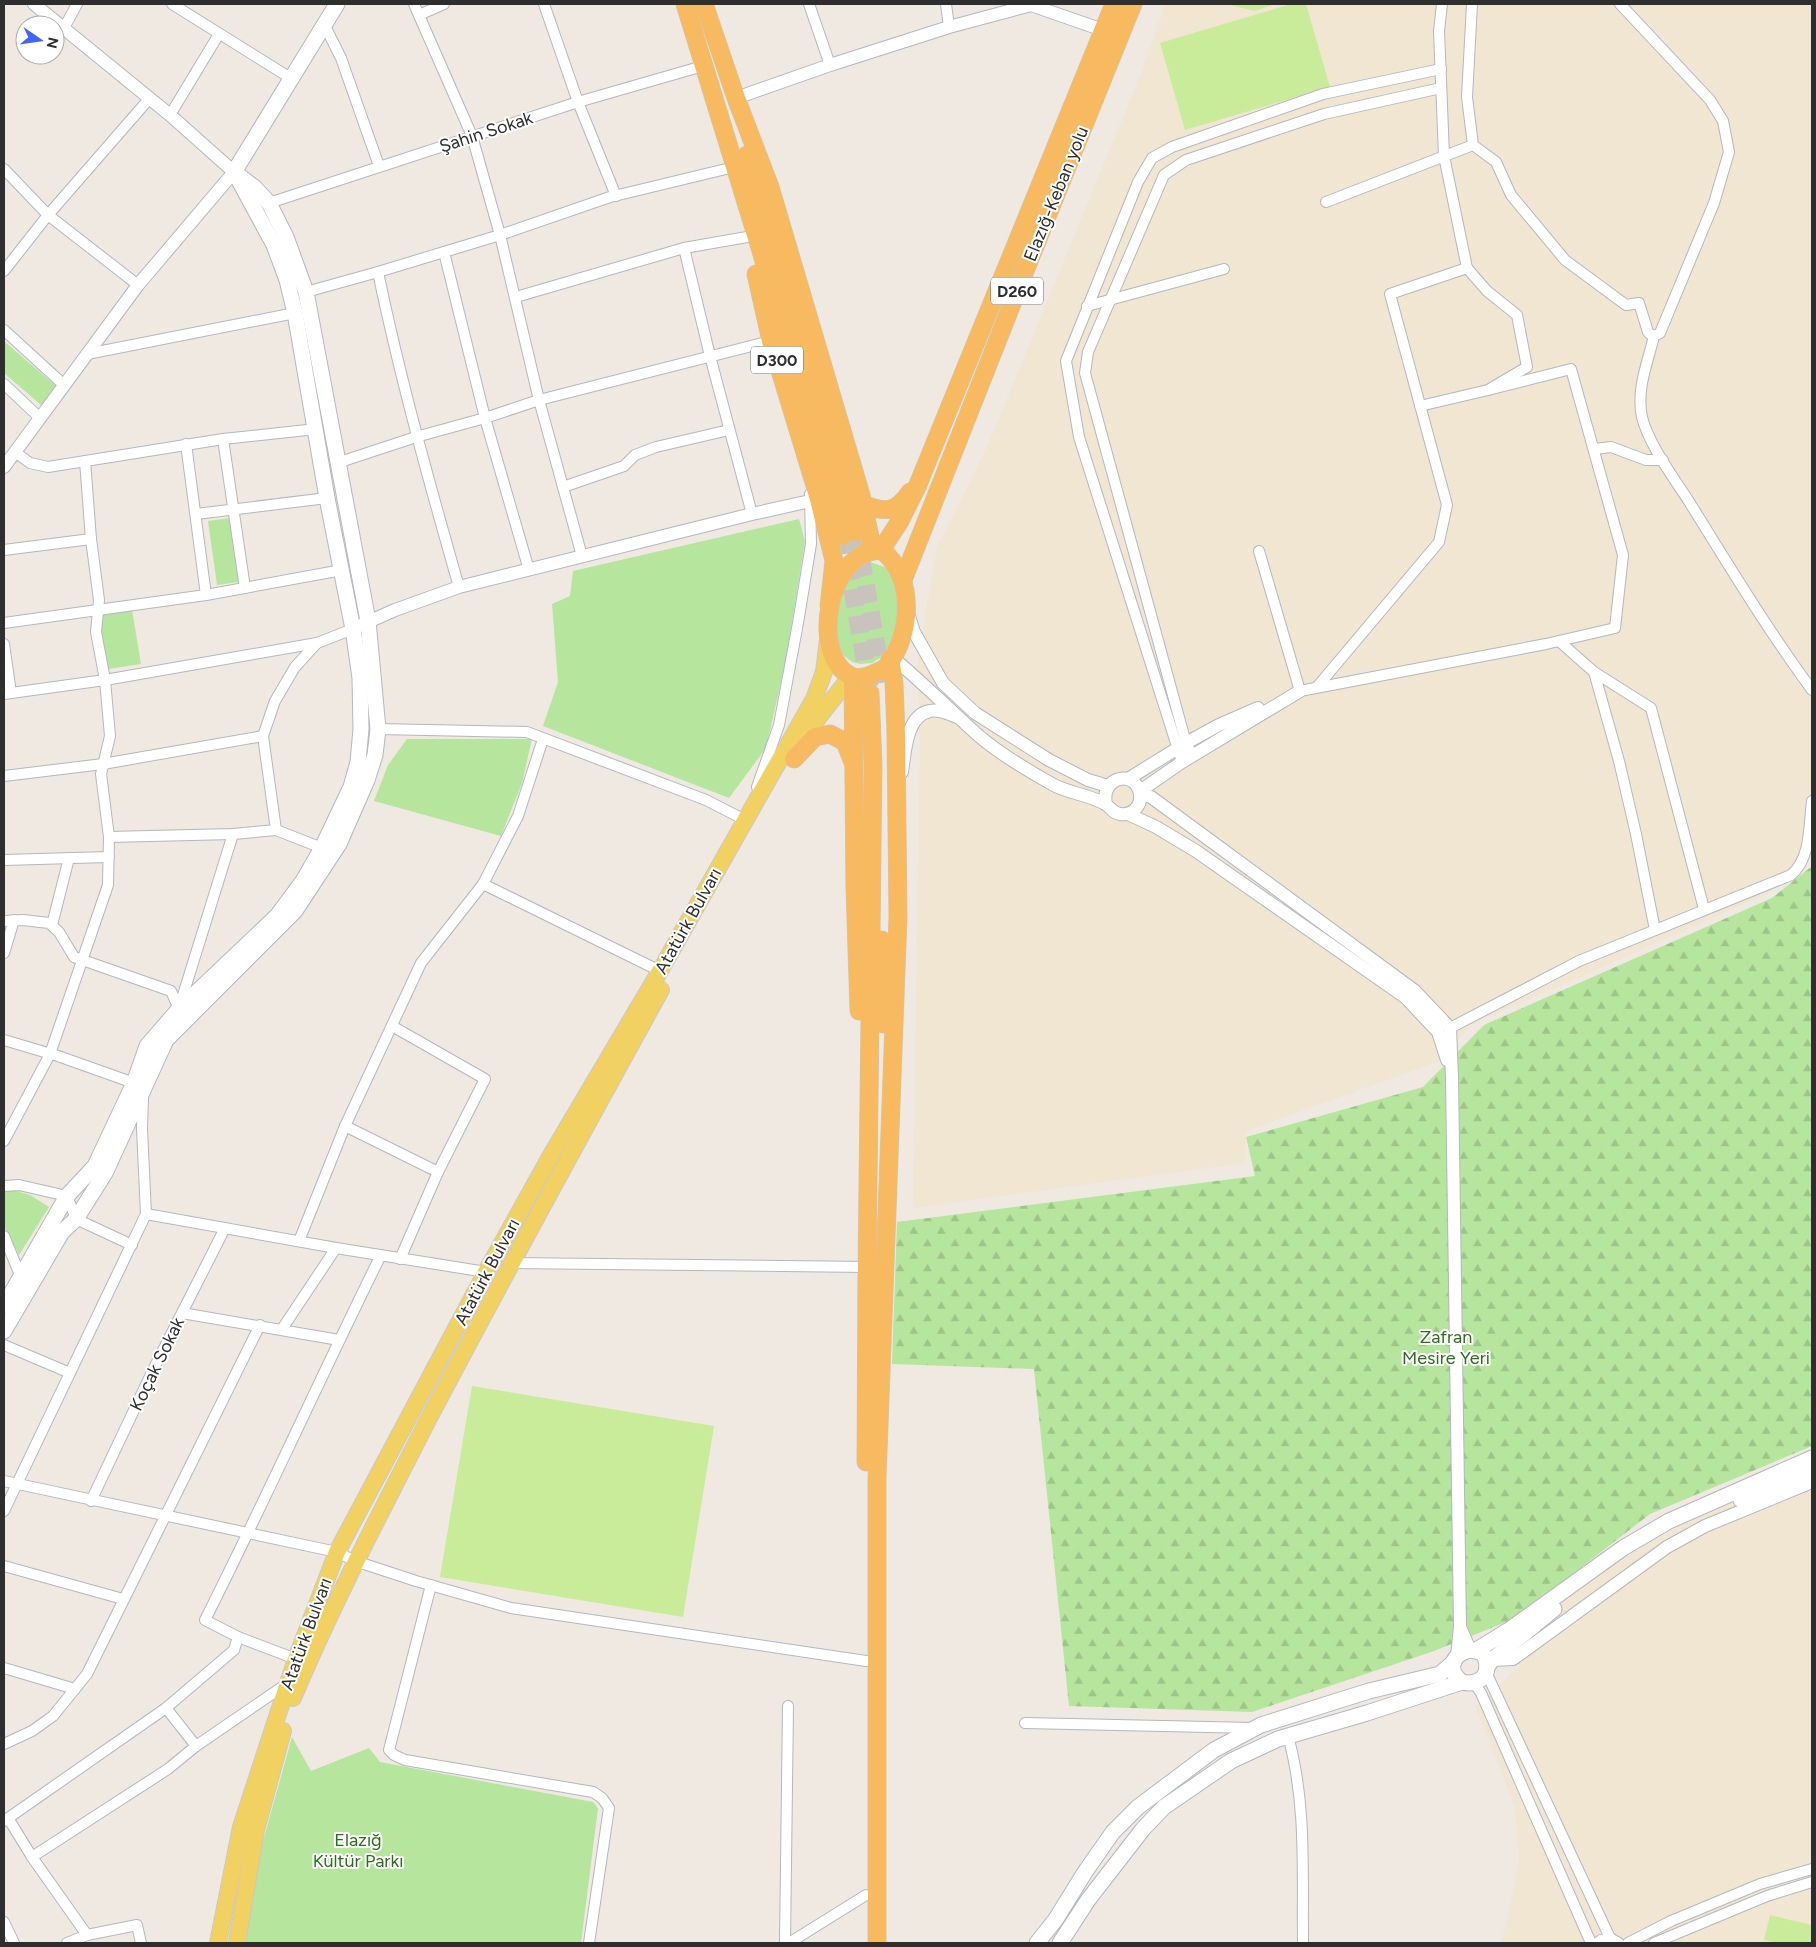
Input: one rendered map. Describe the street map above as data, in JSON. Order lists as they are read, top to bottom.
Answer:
{
  "streets": {
    "highway": ["Elazığ-Keban yolu", "D260", "D300"],
    "main road": ["Atatürk Bulvarı"],
    "street": ["Şahin Sokak", "Koçak Sokak"]
  },
  "crossings": [
    ["Şahin Sokak", "D300"],
    ["Elazığ-Keban yolu", "D260"],
    ["Elazığ-Keban yolu", "D300"],
    ["Elazığ-Keban yolu", "Atatürk Bulvarı"],
    ["D260", "D300"],
    ["D300", "Atatürk Bulvarı"]
  ],
  "parks": ["Zafran Mesire Yeri", "Elazığ Kültür Parkı"],
  "north": "right"
}
